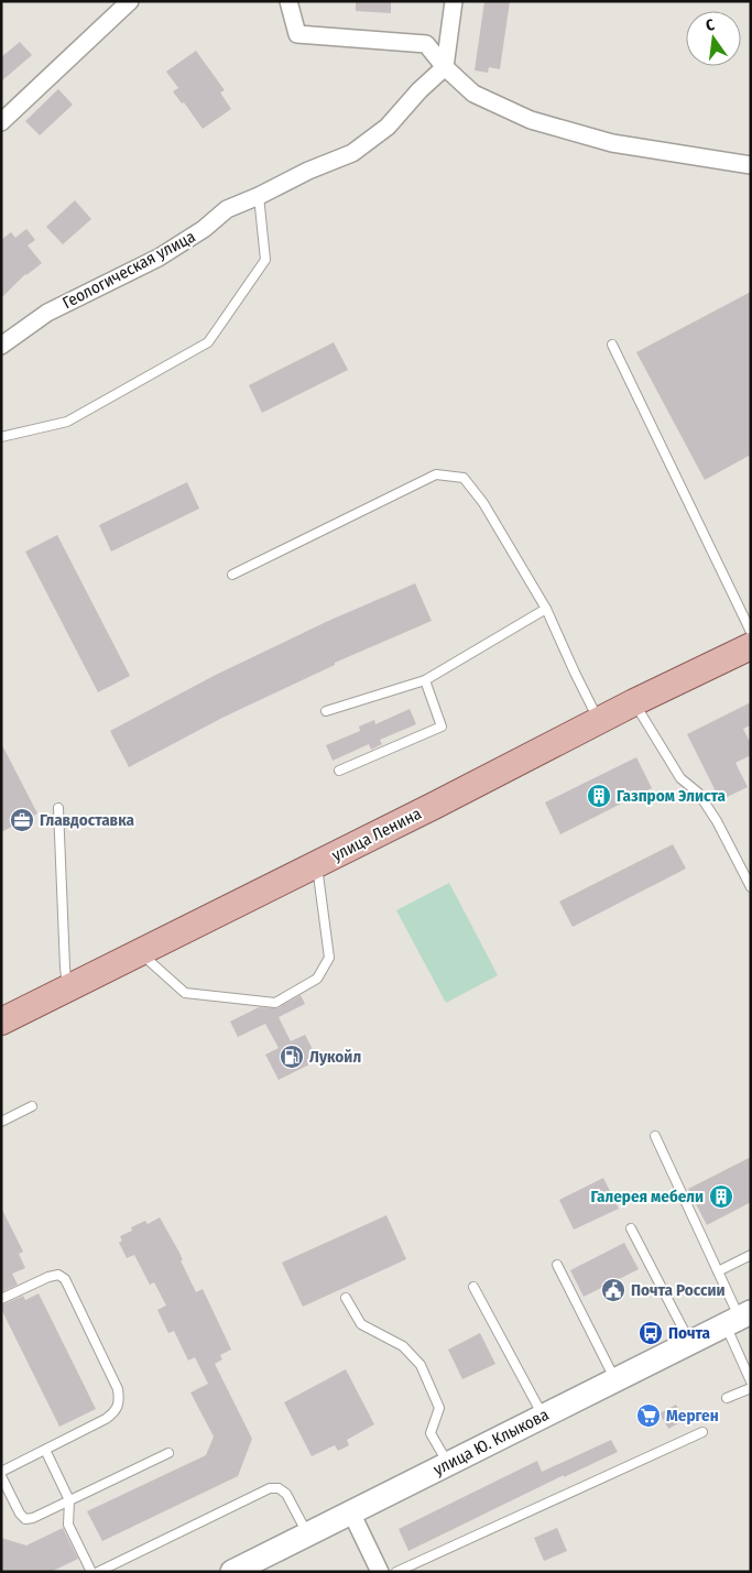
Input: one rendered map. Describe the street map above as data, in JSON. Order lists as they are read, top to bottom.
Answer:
{
  "streets": {
    "main road": ["улица Ленина", "улица Ю. Клыкова"],
    "street": ["Геологическая улица"]
  },
  "places": {
    "building": ["Газпром Элиста", "Галерея мебели"],
    "office": ["Главдоставка"],
    "fuel station": ["Лукойл"],
    "public building": ["Почта России"],
    "bus stop": ["Почта"],
    "supermarket": ["Мерген"]
  },
  "north": "top"
}
